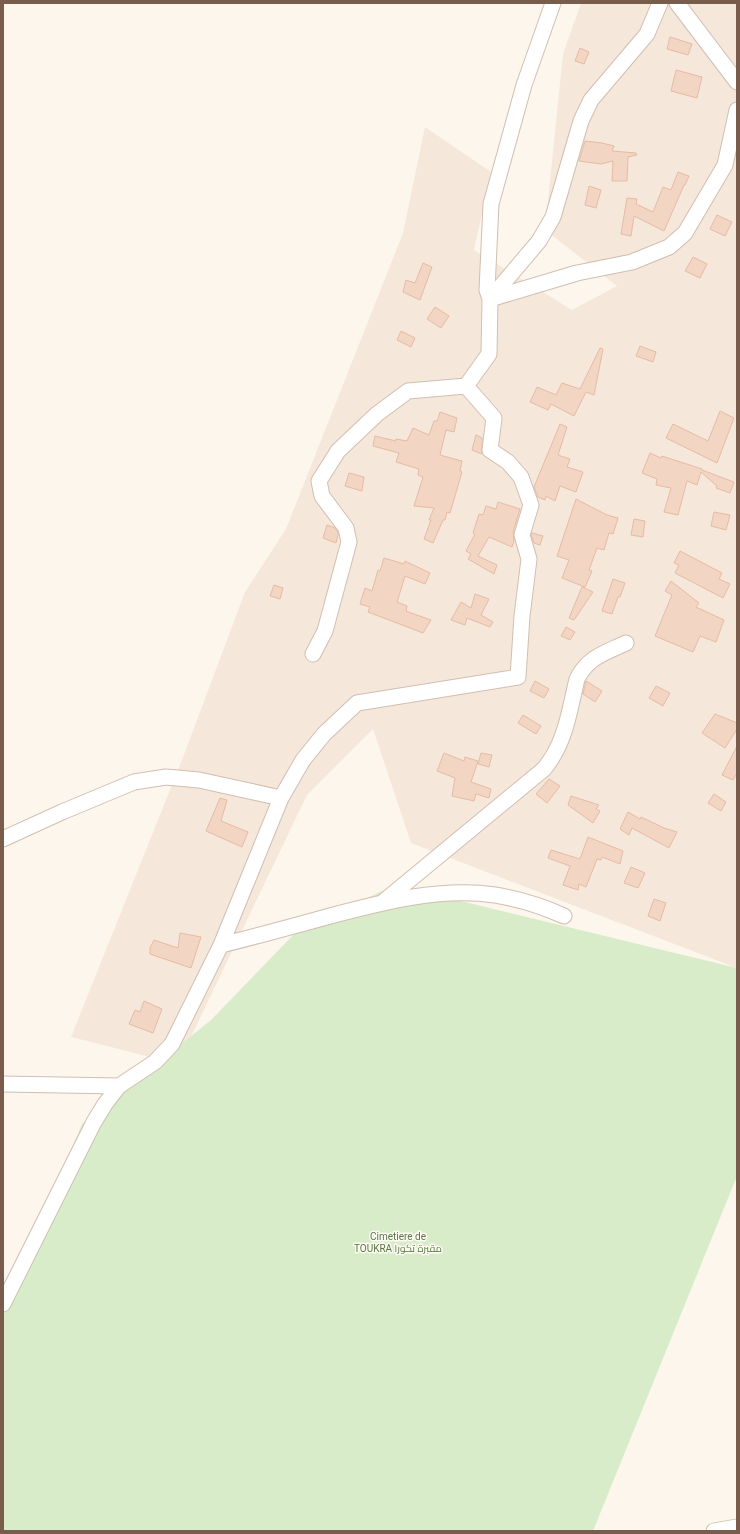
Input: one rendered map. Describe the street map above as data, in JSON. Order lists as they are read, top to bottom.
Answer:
{
  "parks": ["Cimetiere de TOUKRA مقبرة تكورا"]
}
